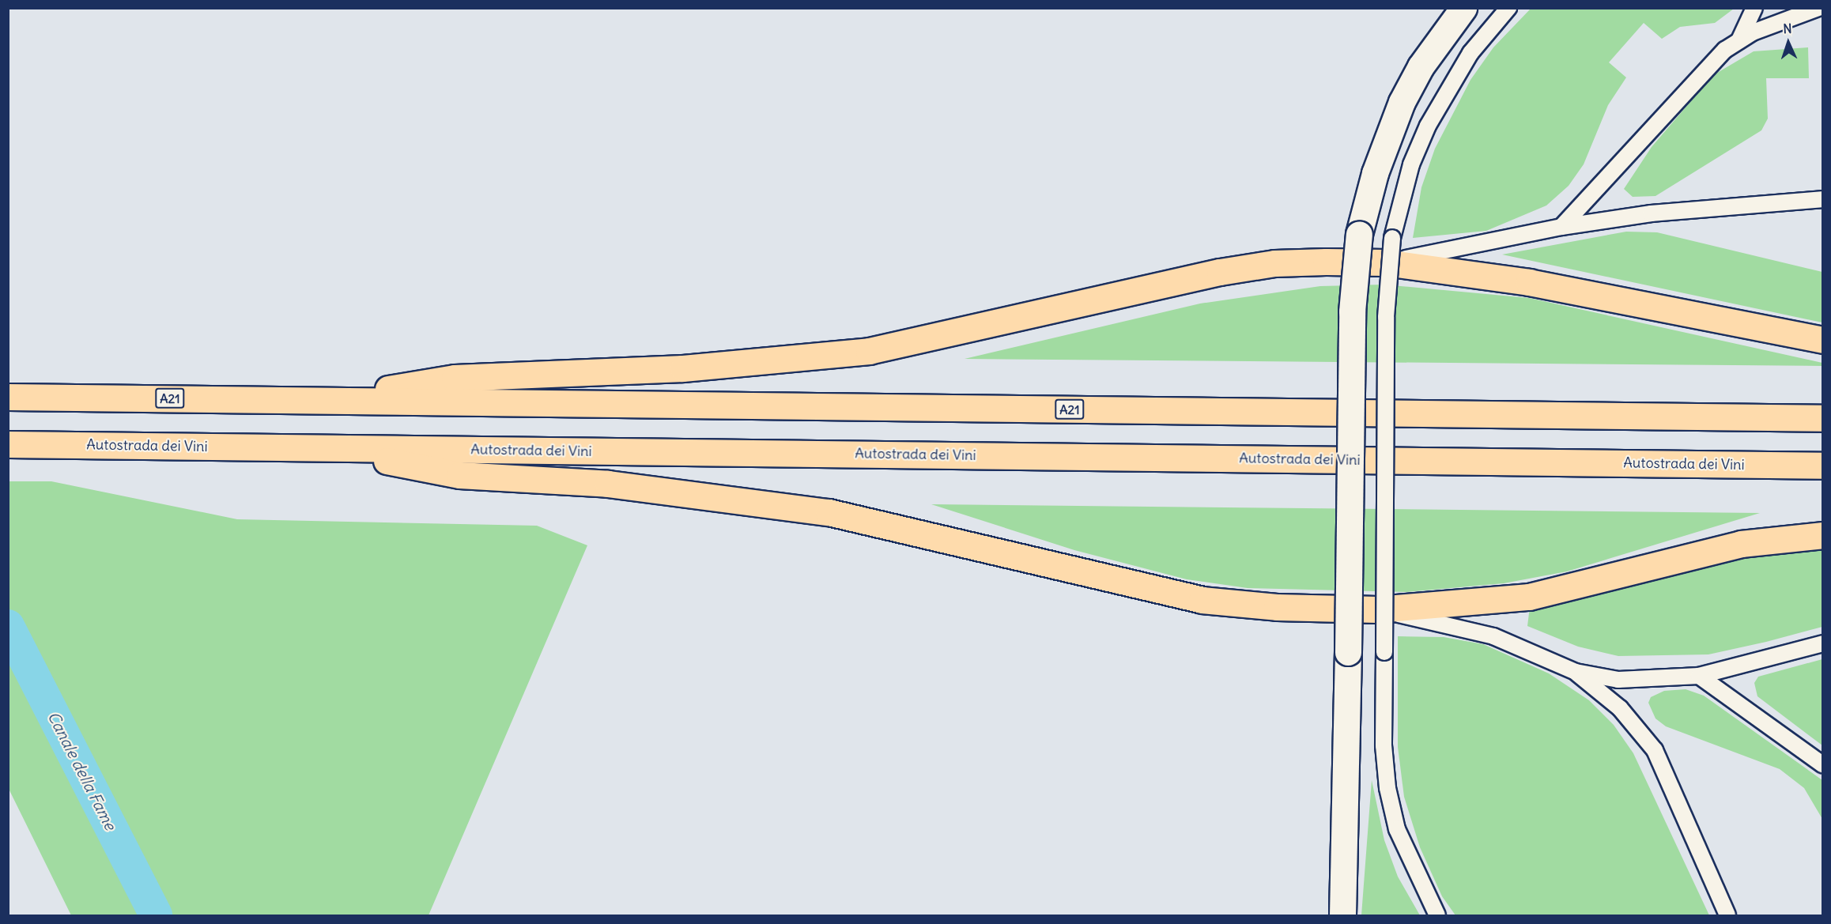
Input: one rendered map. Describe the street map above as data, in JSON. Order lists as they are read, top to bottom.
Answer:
{
  "streets": {
    "highway": ["A21", "Autostrada dei Vini"]
  },
  "water": ["Canale della Fame"],
  "north": "top"
}
